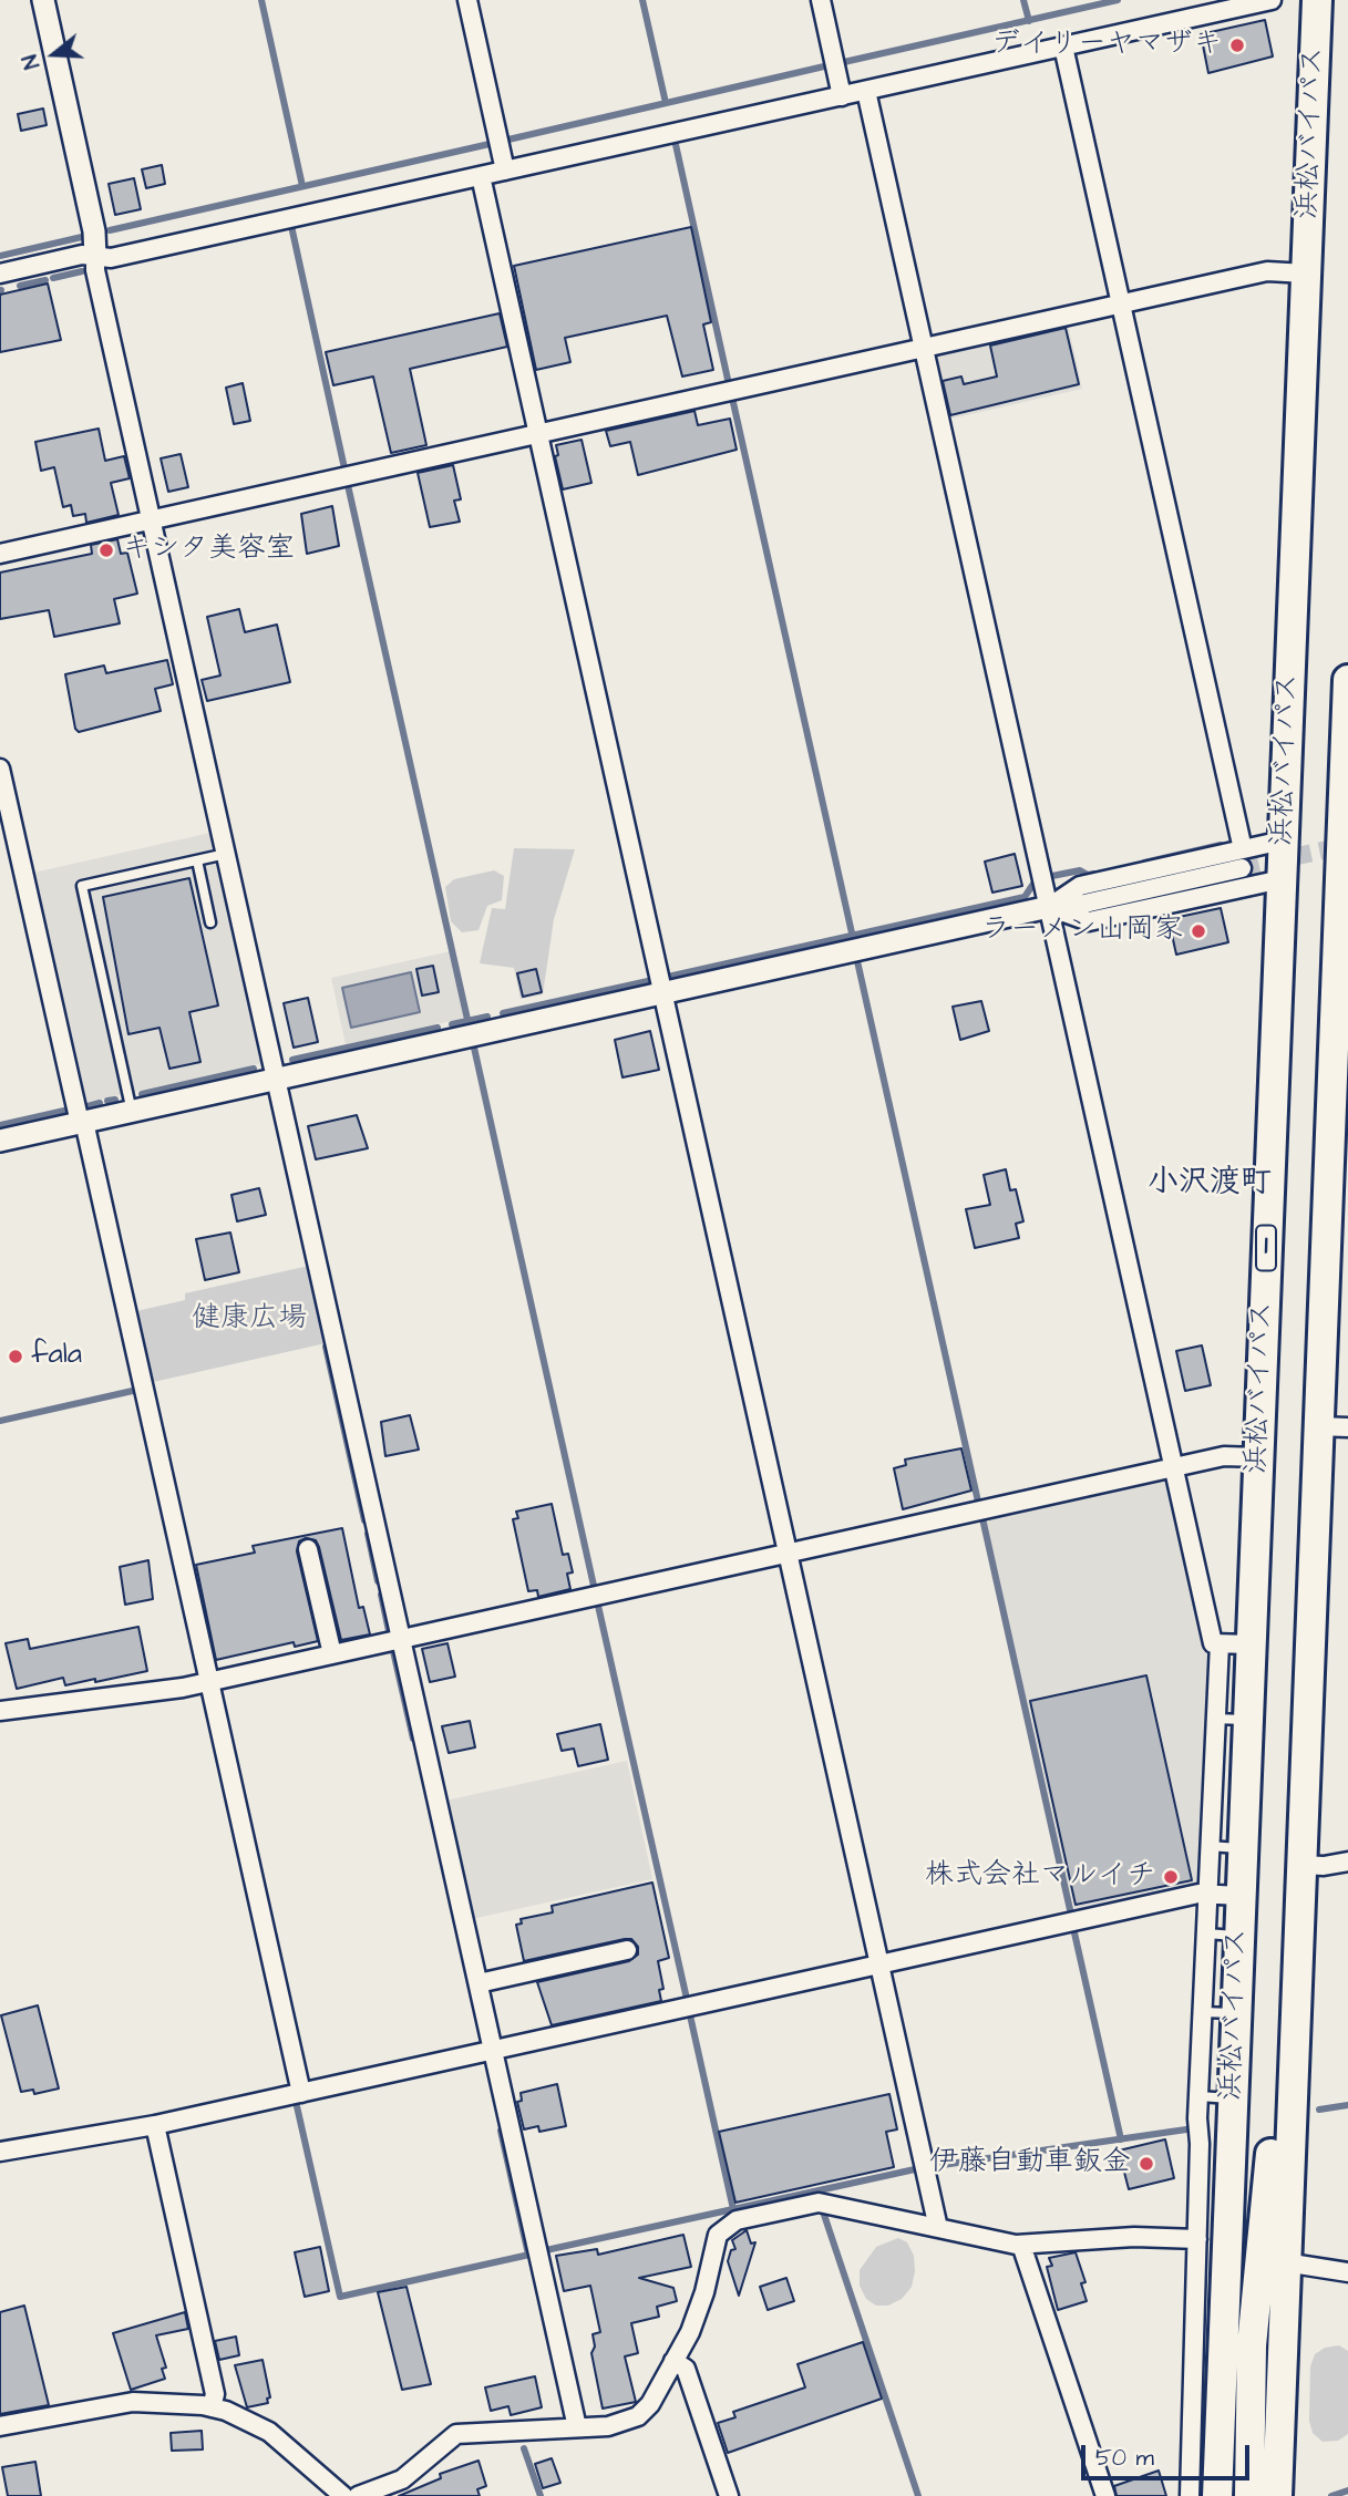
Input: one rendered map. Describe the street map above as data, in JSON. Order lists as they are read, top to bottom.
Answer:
{
  "streets": {
    "highway": ["浜松バイパス", "1"]
  },
  "districts": ["小沢渡町"],
  "parks": ["健康広場"],
  "places": [
    "デイリーヤマザキ",
    "キシタ美容室",
    "ラーメン山岡家",
    "fala",
    "株式会社マルイチ",
    "伊藤自動車鈑金"
  ],
  "scale_bar": "50 m",
  "north": "left"
}
